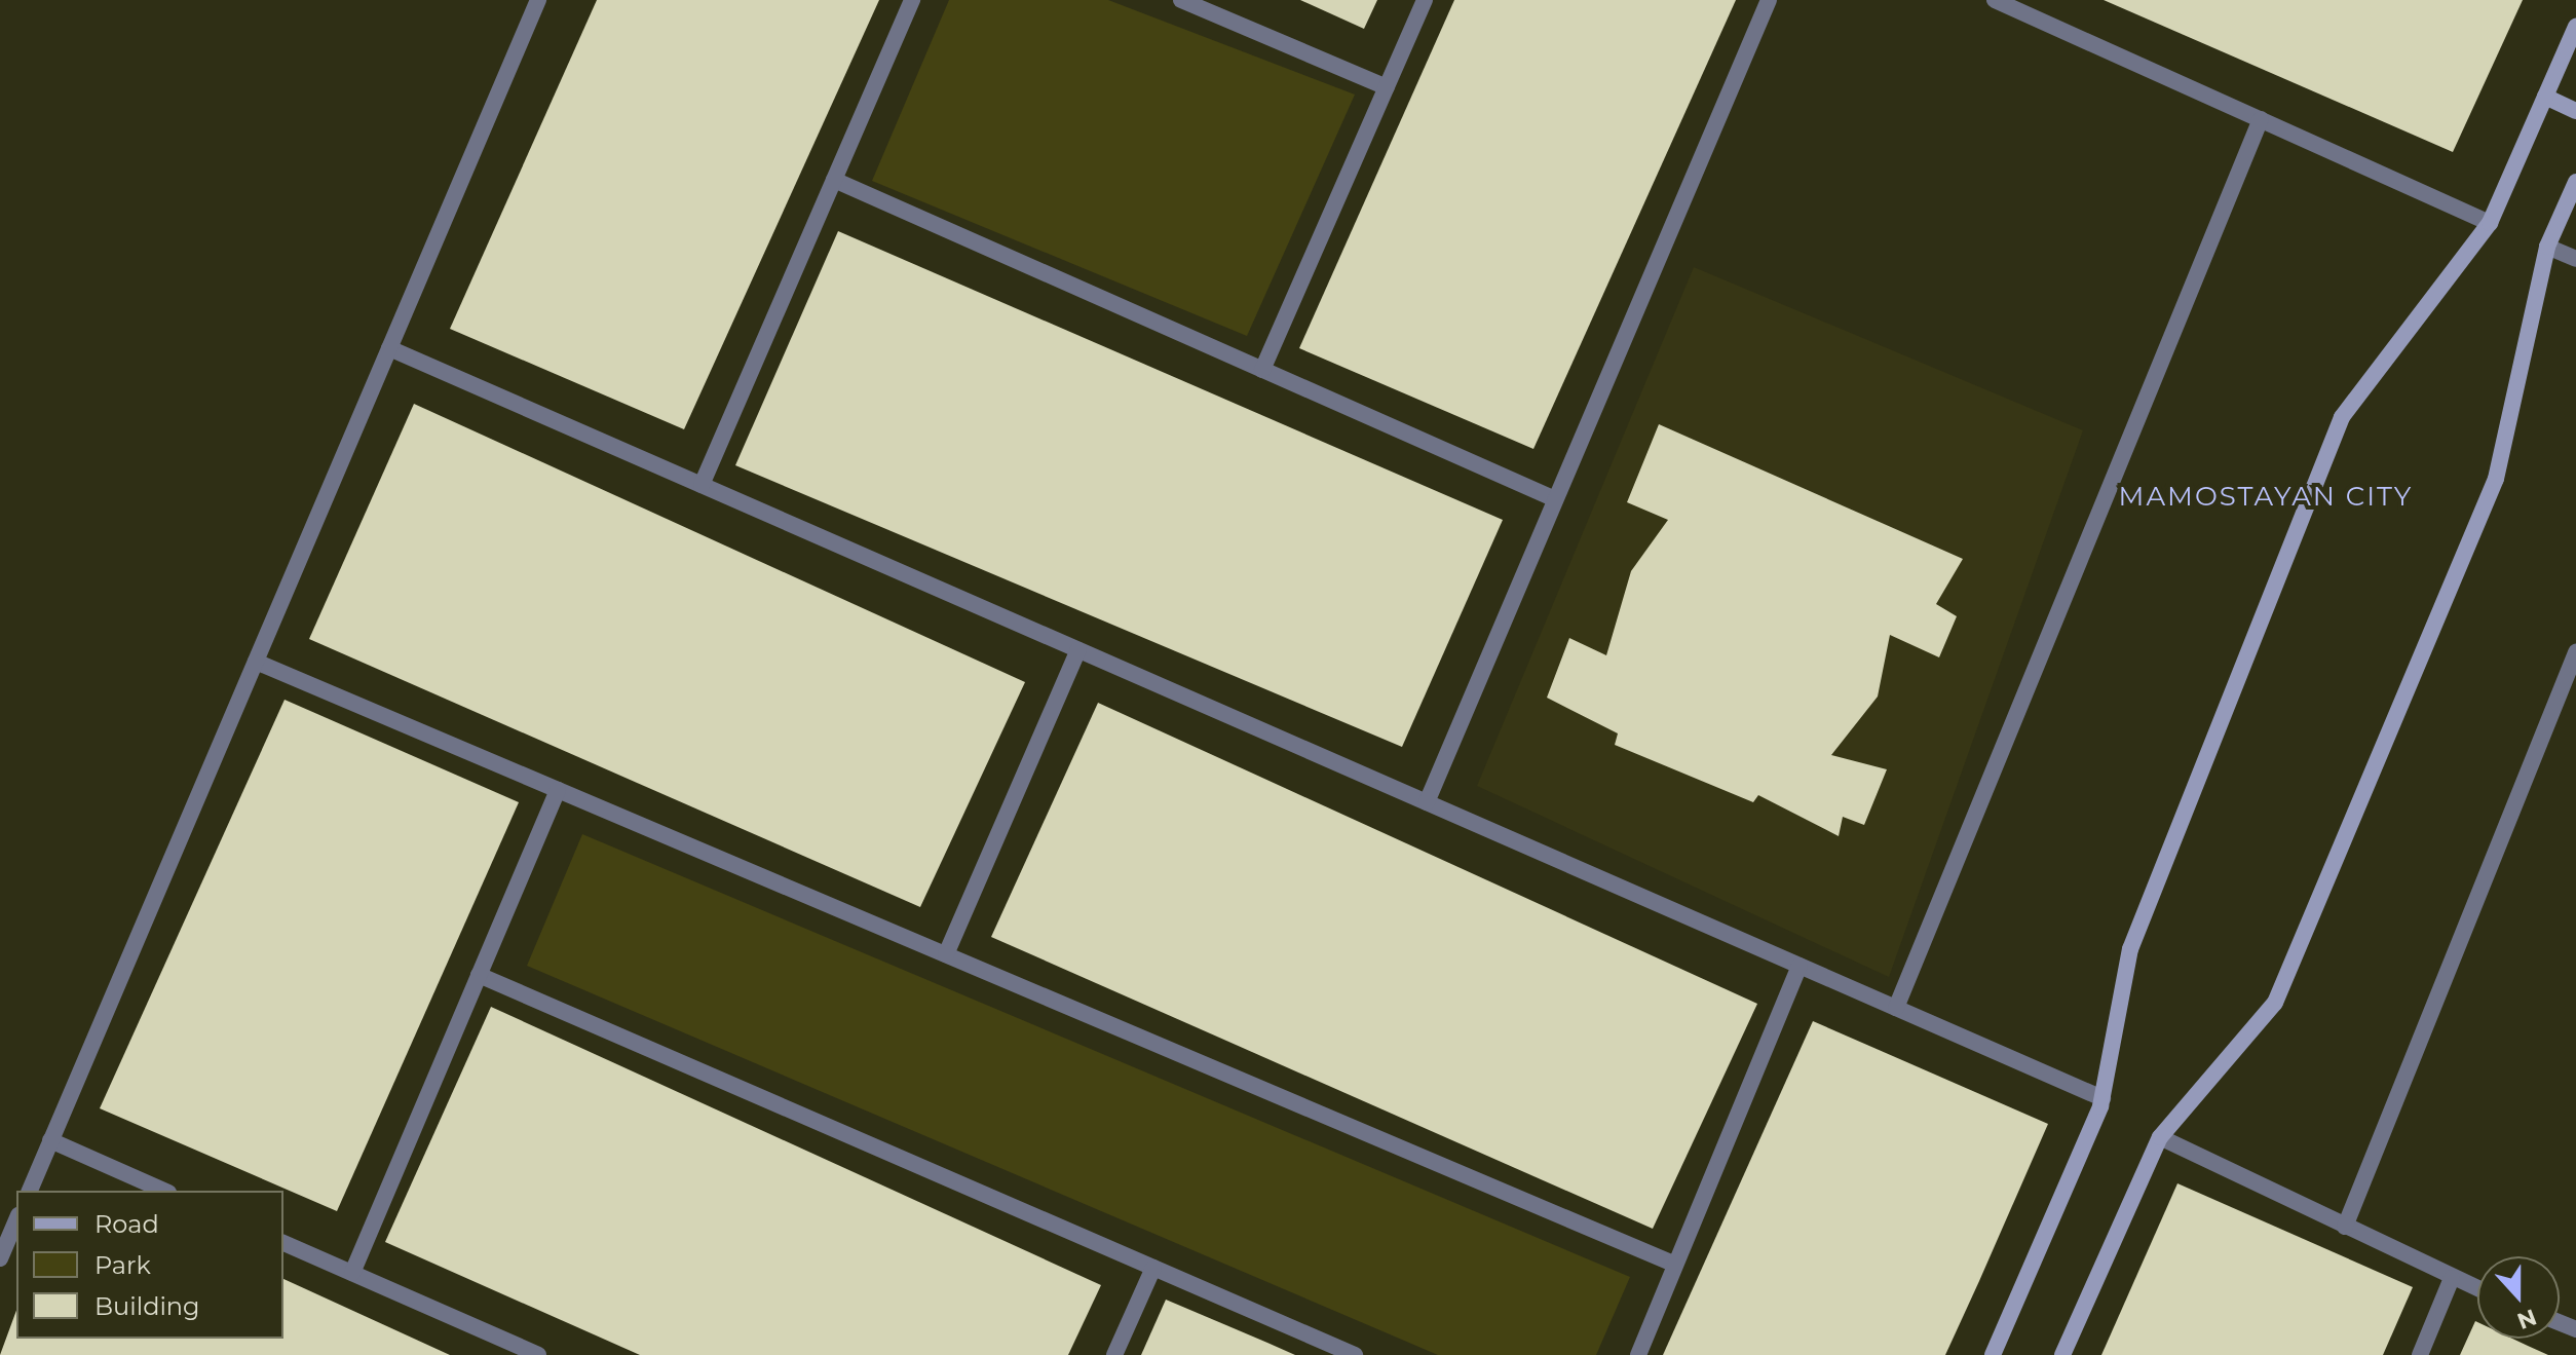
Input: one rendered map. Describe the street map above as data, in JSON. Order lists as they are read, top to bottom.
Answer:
{
  "districts": ["MAMOSTAYAN CITY"],
  "legend": ["Road", "Park", "Building"],
  "north": "bottom"
}
